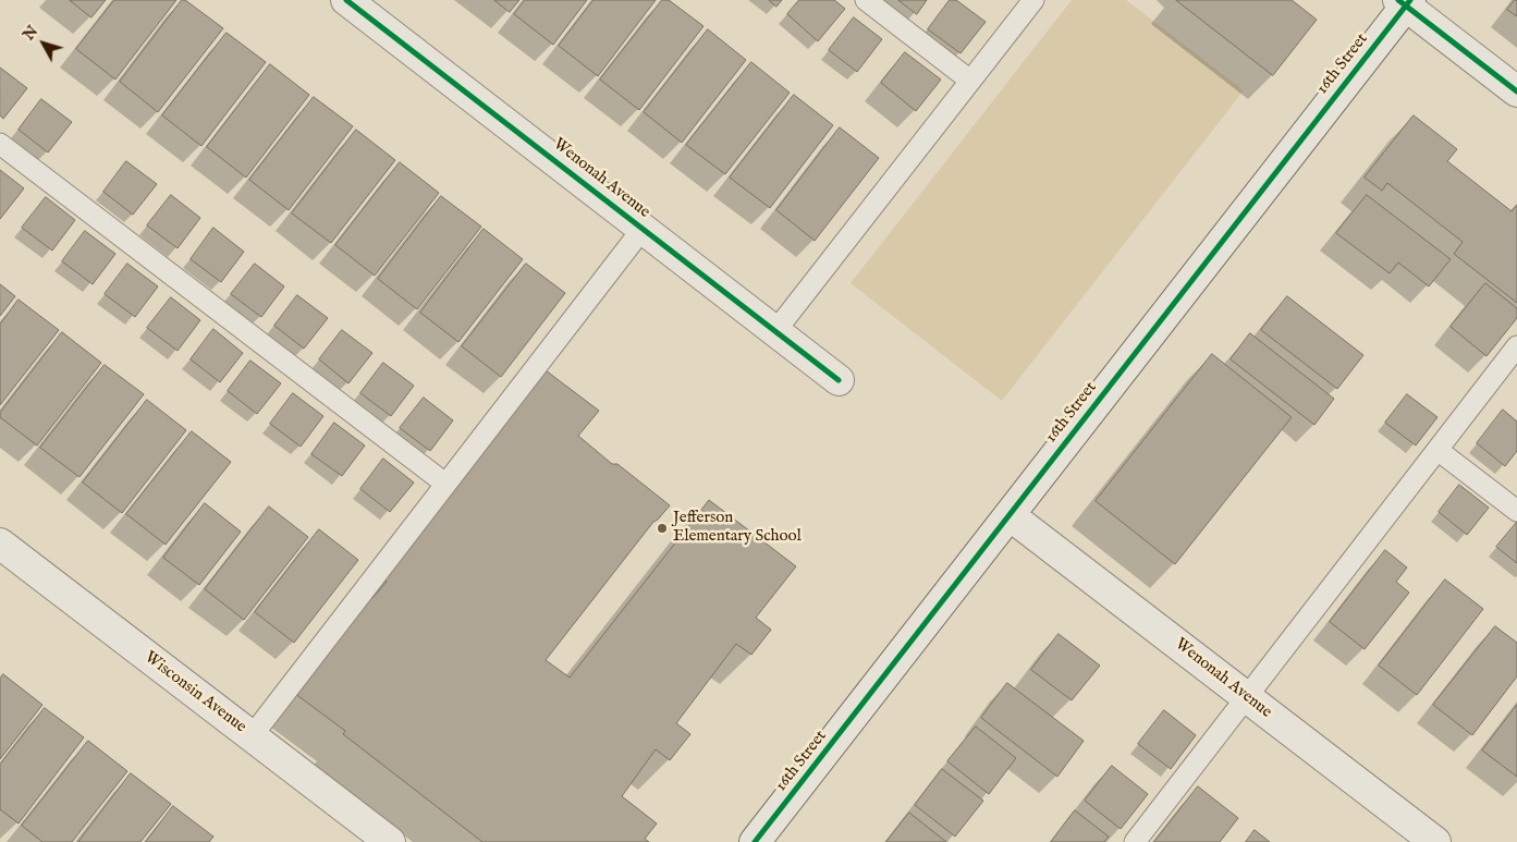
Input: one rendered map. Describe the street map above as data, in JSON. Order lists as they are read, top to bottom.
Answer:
{
  "streets": {
    "street": ["16th Street", "Wenonah Avenue", "Wisconsin Avenue"]
  },
  "crossings": [
    ["16th Street", "Wenonah Avenue"]
  ],
  "places": ["Jefferson Elementary School"],
  "north": "top left"
}
